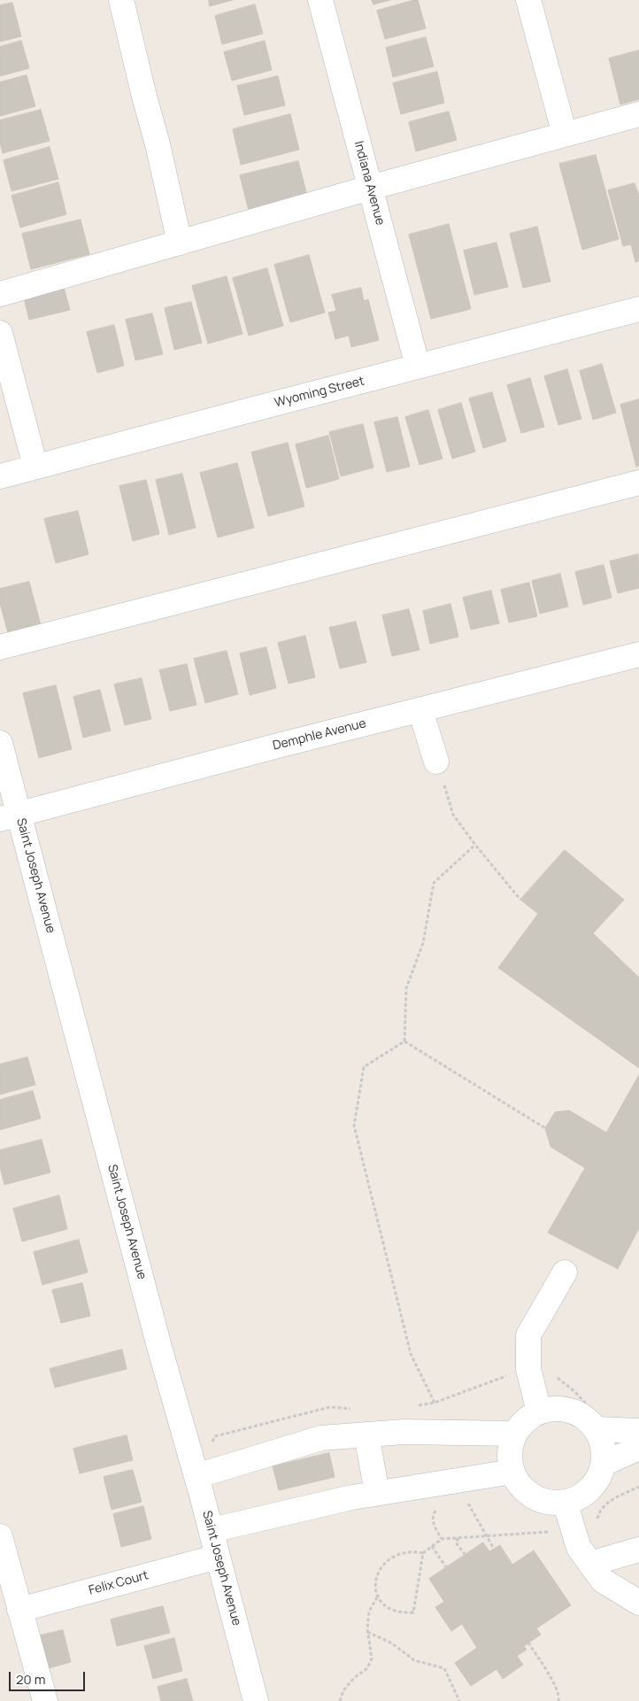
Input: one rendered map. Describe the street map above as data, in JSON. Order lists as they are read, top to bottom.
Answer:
{
  "streets": {
    "street": [
      "Indiana Avenue",
      "Wyoming Street",
      "Demphle Avenue",
      "Saint Joseph Avenue",
      "Felix Court"
    ]
  },
  "crossings": [
    ["Indiana Avenue", "Wyoming Street"],
    ["Demphle Avenue", "Saint Joseph Avenue"],
    ["Saint Joseph Avenue", "Felix Court"]
  ],
  "scale_bar": "20 m"
}
